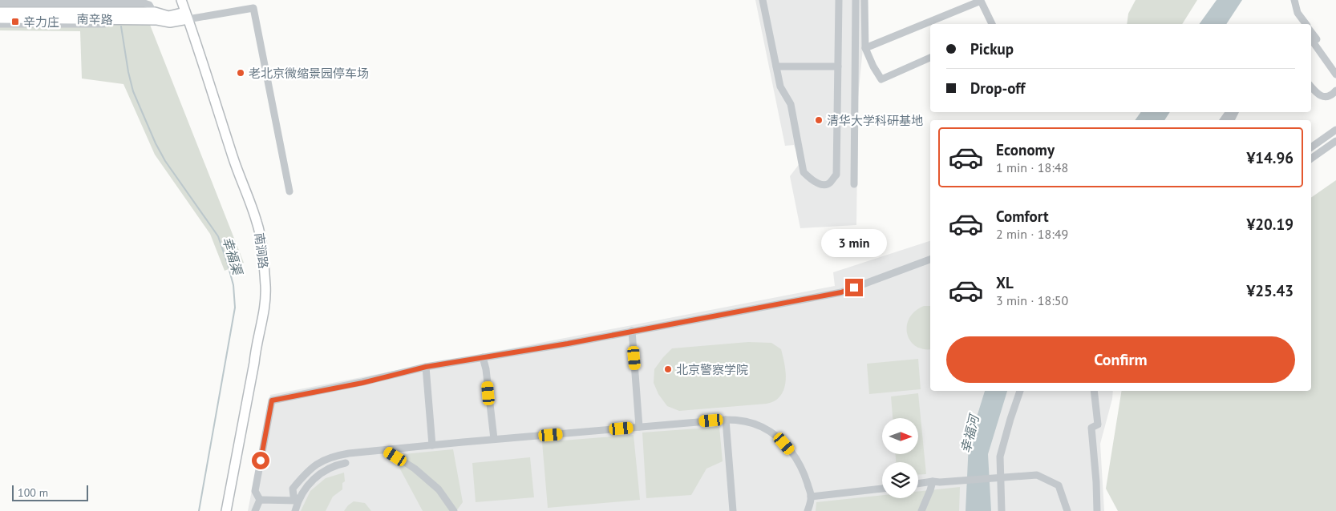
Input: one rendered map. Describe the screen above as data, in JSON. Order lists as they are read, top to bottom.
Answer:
{
  "streets": {
    "main road": ["南辛路", "南涧路"]
  },
  "crossings": [
    ["南辛路", "南涧路"]
  ],
  "water": ["幸福渠", "幸福河"],
  "places": {
    "transit": ["辛力庄"],
    "other": ["老北京微缩景园停车场", "清华大学科研基地", "北京警察学院"]
  },
  "scale_bar": "100 m",
  "north": "right",
  "page": {
    "banner": ["Pickup", "Drop-off"],
    "list": [
      {
        "name": "Economy",
        "note": "1 min · 18:48",
        "value": "¥14.96"
      },
      {
        "name": "Comfort",
        "note": "2 min · 18:49",
        "value": "¥20.19"
      },
      {
        "name": "XL",
        "note": "3 min · 18:50",
        "value": "¥25.43"
      }
    ],
    "bubble": "3 min",
    "buttons": "Confirm",
    "scale": "100 m"
  }
}
